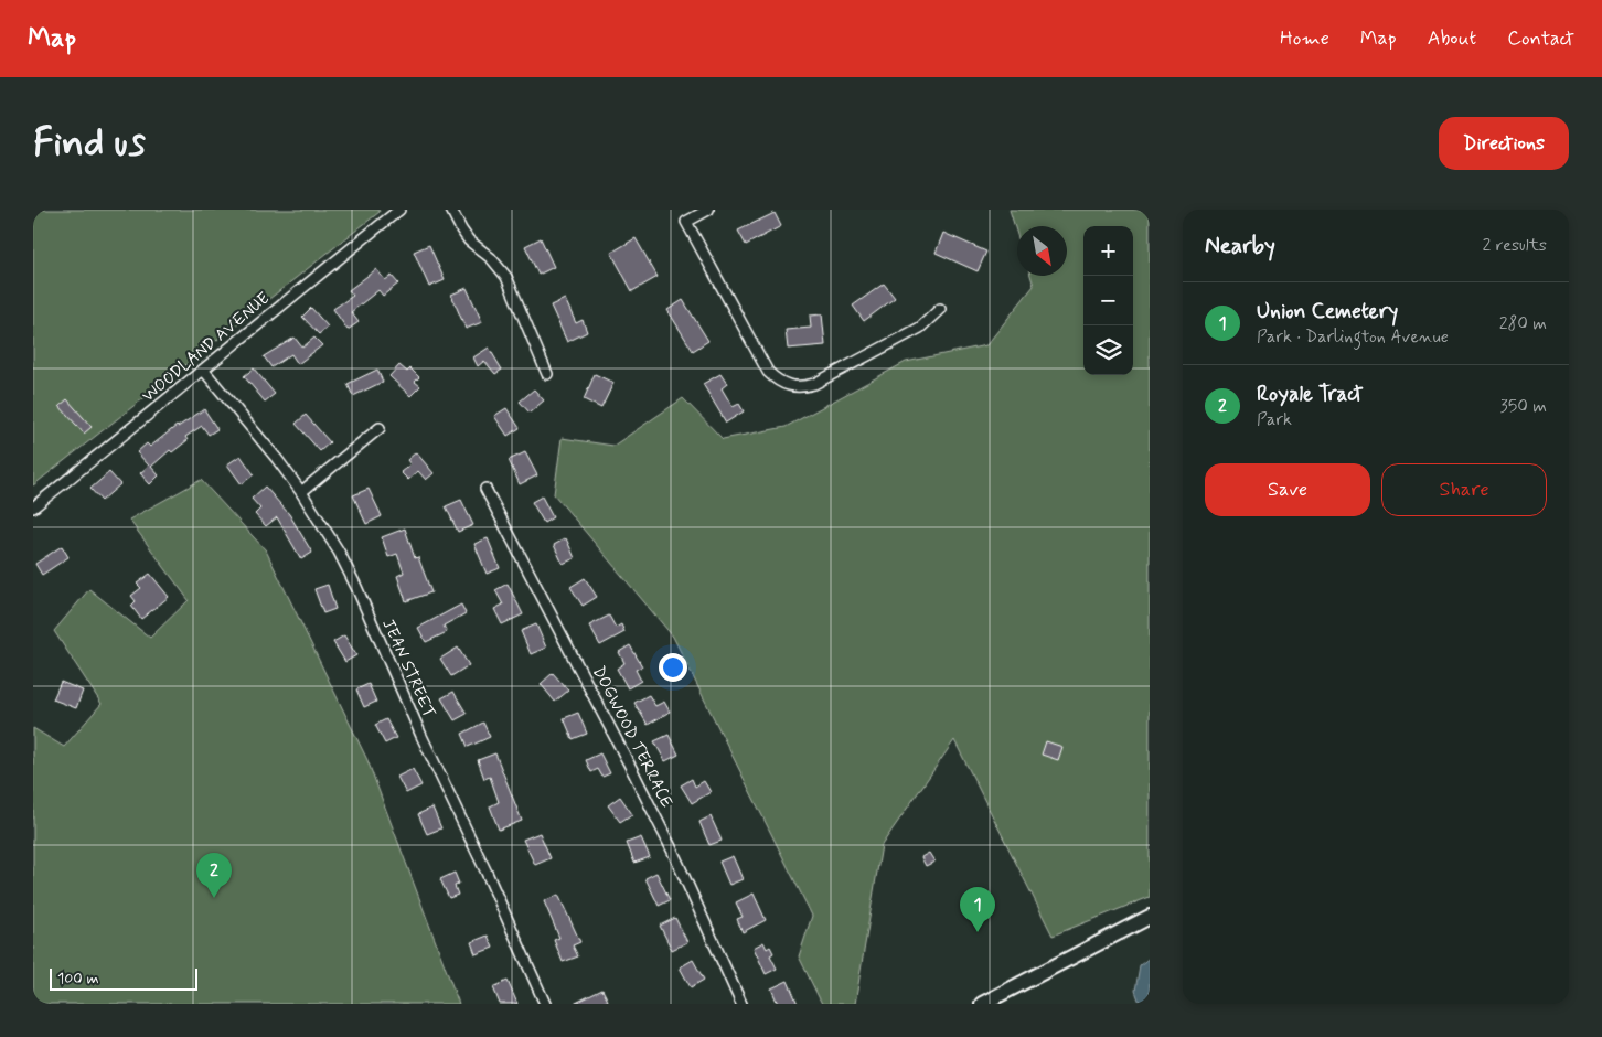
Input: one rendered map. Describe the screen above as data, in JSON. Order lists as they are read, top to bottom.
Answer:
{
  "streets": {
    "street": ["WOODLAND AVENUE", "JEAN STREET", "DOGWOOD TERRACE"]
  },
  "crossings": [
    ["WOODLAND AVENUE", "JEAN STREET"]
  ],
  "scale_bar": "100 m",
  "north": "bottom right",
  "page": {
    "header": "Map",
    "nav": [
      "Home",
      "Map",
      "About",
      "Contact"
    ],
    "buttons": [
      "Directions",
      ["Save", "Share"]
    ],
    "title": "Find us",
    "heading": ["Nearby", "2 results"],
    "map_buttons": ["+", "−"],
    "list": [
      {
        "mark": "1",
        "name": "Union Cemetery",
        "note": "Park · Darlington Avenue",
        "value": "280 m"
      },
      {
        "mark": "2",
        "name": "Royale Tract",
        "note": "Park",
        "value": "350 m"
      }
    ],
    "pins": ["2", "1"],
    "scale": "100 m"
  }
}
